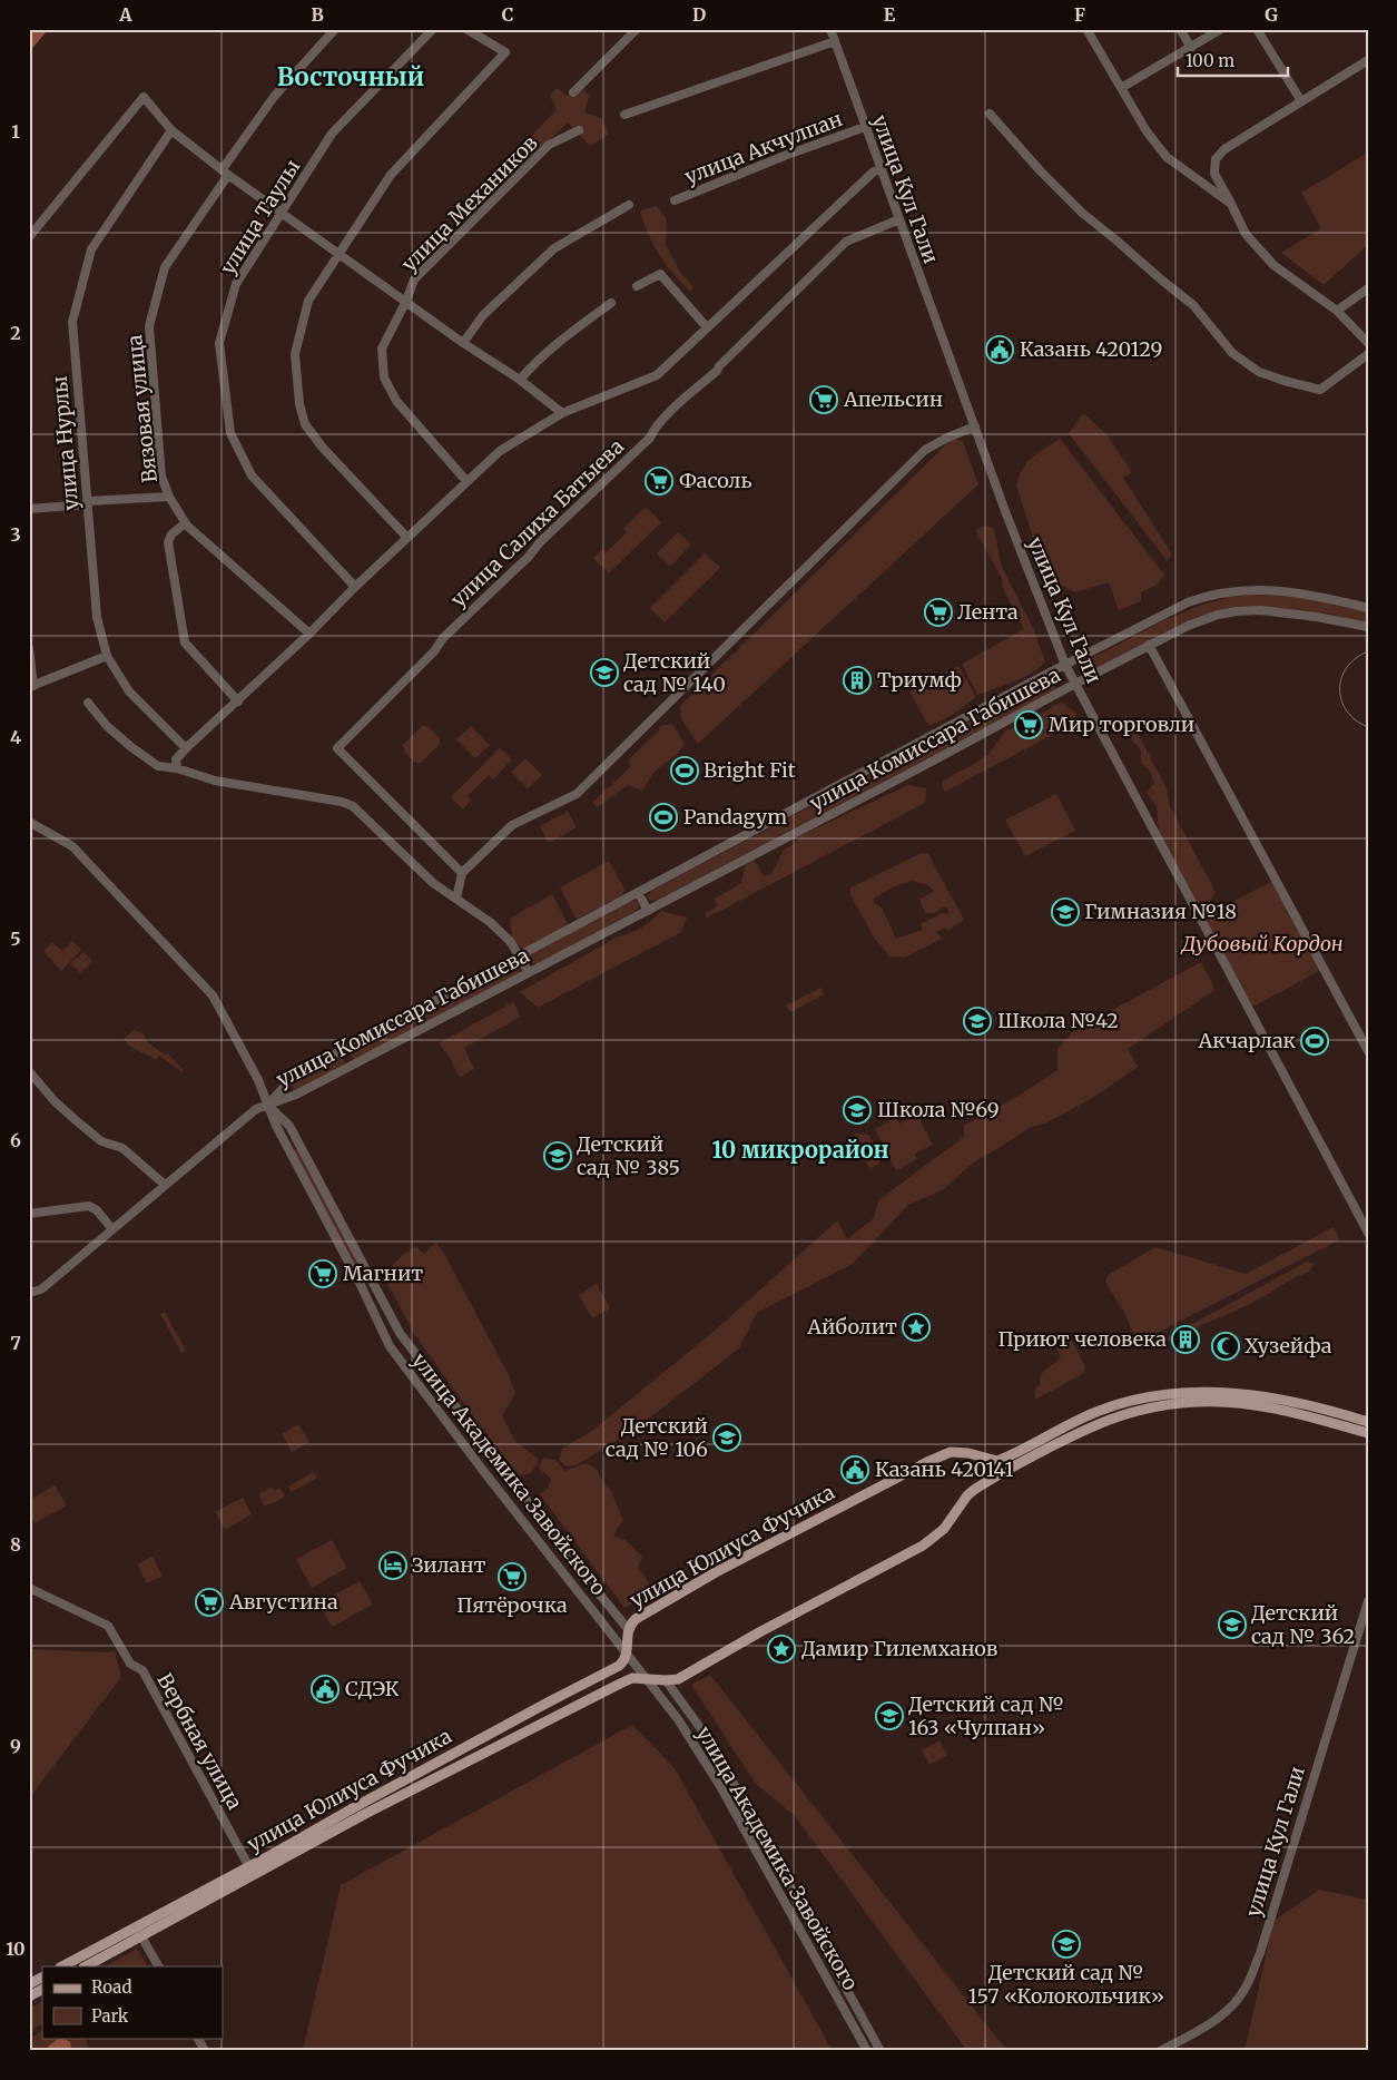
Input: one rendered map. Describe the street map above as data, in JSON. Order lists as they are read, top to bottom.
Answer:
{
  "streets": {
    "main road": ["улица Юлиуса Фучика"],
    "street": [
      "улица Акчулпан",
      "улица Кул Гали",
      "улица Механиков",
      "улица Таулы",
      "Вязовая улица",
      "улица Нурлы",
      "улица Салиха Батыева",
      "улица Комиссара Габишева",
      "улица Академика Завойского",
      "Вербная улица"
    ]
  },
  "crossings": [
    ["улица Акчулпан", "улица Кул Гали"],
    ["улица Кул Гали", "улица Салиха Батыева"],
    ["улица Кул Гали", "улица Комиссара Габишева"],
    ["улица Комиссара Габишева", "улица Академика Завойского"],
    ["улица Академика Завойского", "улица Юлиуса Фучика"],
    ["улица Юлиуса Фучика", "Вербная улица"]
  ],
  "districts": ["Восточный", "10 микрорайон"],
  "parks": ["Дубовый Кордон"],
  "places": {
    "public building": ["Казань 420129", "Казань 420141", "СДЭК"],
    "supermarket": [
      "Апельсин",
      "Фасоль",
      "Лента",
      "Мир торговли",
      "Магнит",
      "Пятёрочка",
      "Августина"
    ],
    "school or university": [
      "Детский сад № 140",
      "Гимназия №18",
      "Школа №42",
      "Школа №69",
      "Детский сад № 385",
      "Детский сад № 106",
      "Детский сад № 362",
      "Детский сад № 163 «Чулпан»",
      "Детский сад № 157 «Колокольчик»"
    ],
    "building": ["Триумф", "Приют человека"],
    "sports": ["Bright Fit", "Pandagym", "Акчарлак"],
    "place": ["Айболит", "Дамир Гилемханов"],
    "mosque": ["Хузейфа"],
    "hotel": ["Зилант"]
  },
  "legend": ["Road", "Park"],
  "scale_bar": "100 m",
  "grid": {
    "columns": [
      "A",
      "B",
      "C",
      "D",
      "E",
      "F",
      "G"
    ],
    "rows": [
      "1",
      "2",
      "3",
      "4",
      "5",
      "6",
      "7",
      "8",
      "9",
      "10"
    ]
  }
}
